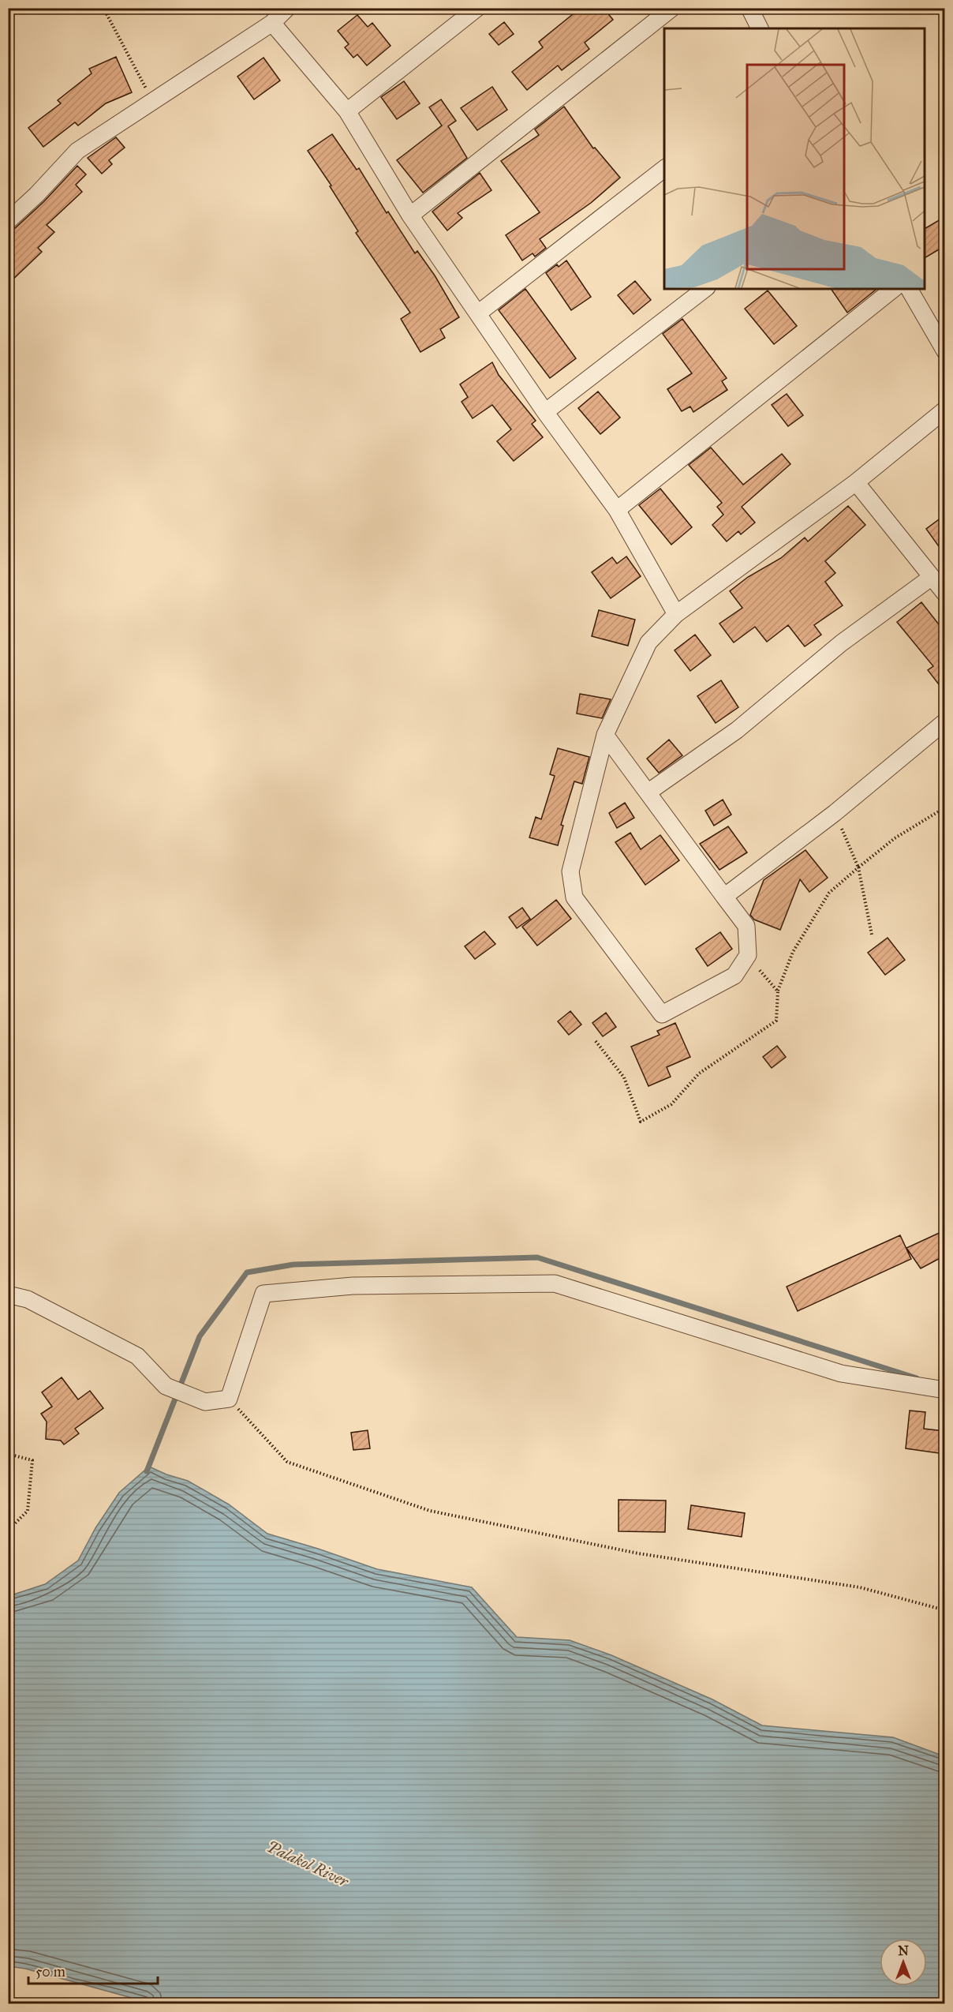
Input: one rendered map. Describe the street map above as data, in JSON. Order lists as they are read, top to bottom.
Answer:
{
  "water": ["Palakol River"],
  "scale_bar": "50 m",
  "north": "top"
}
